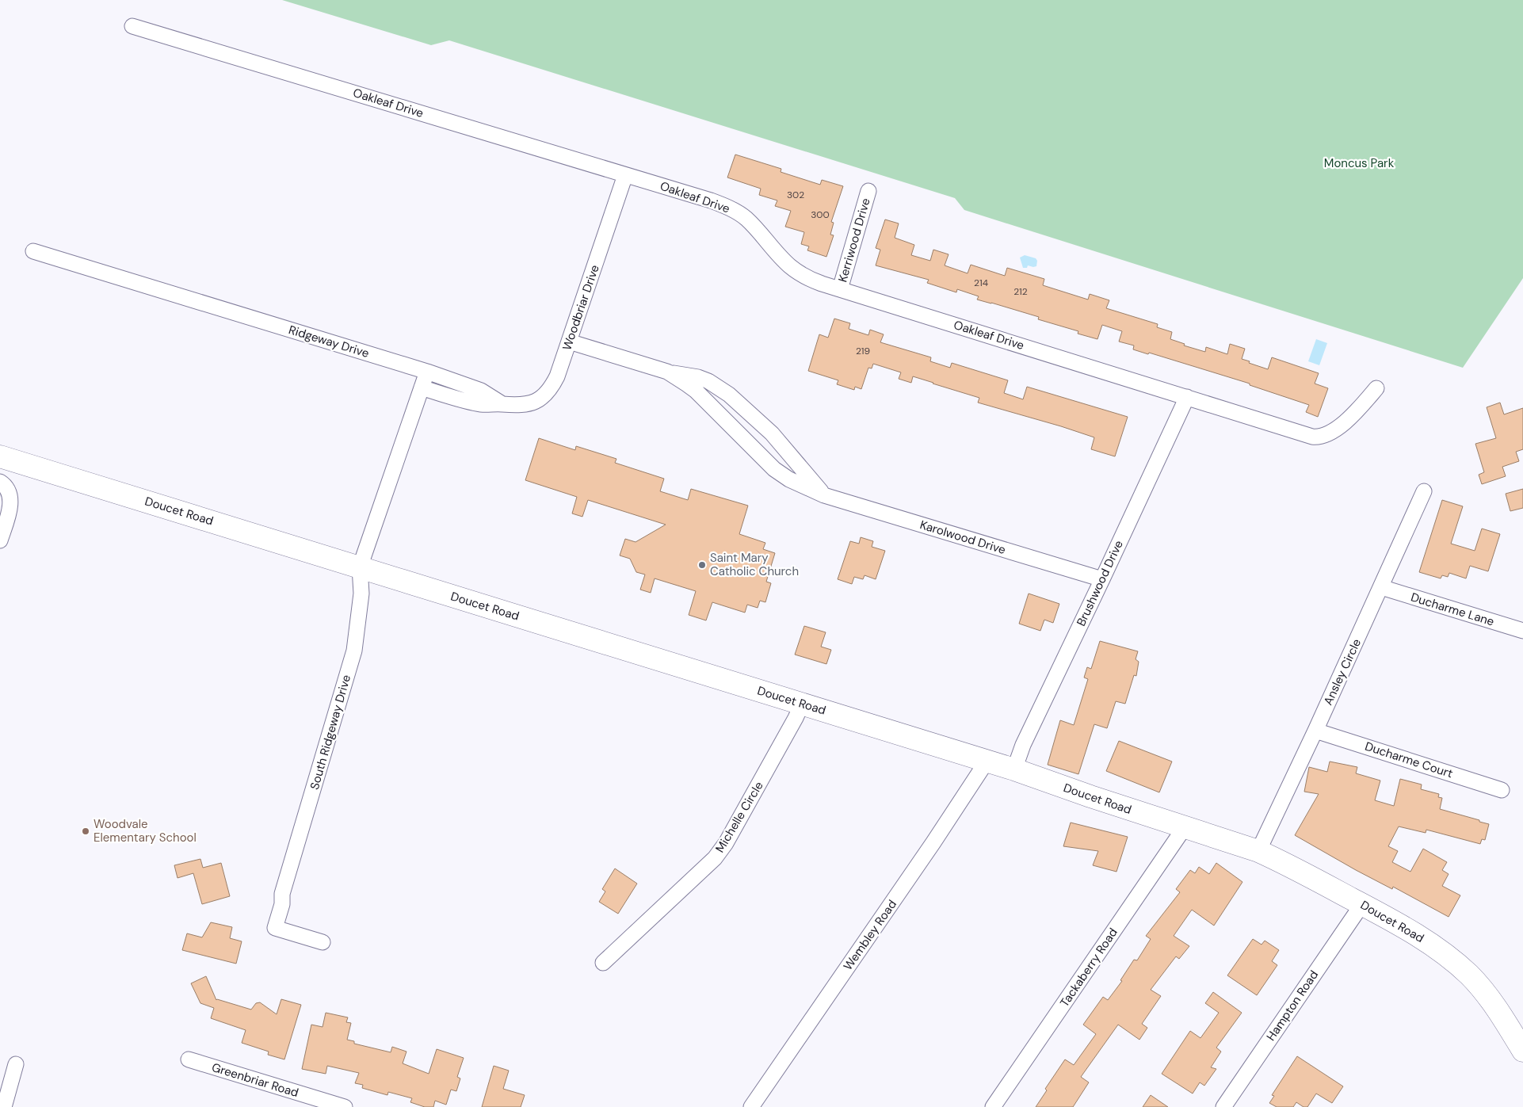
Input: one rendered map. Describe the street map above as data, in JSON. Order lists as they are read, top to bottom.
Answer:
{
  "streets": {
    "street": [
      "Oakleaf Drive",
      "Kerriwood Drive",
      "Woodbriar Drive",
      "Ridgeway Drive",
      "Doucet Road",
      "Karolwood Drive",
      "Brushwood Drive",
      "Ducharme Lane",
      "Ansley Circle",
      "South Ridgeway Drive",
      "Ducharme Court",
      "Michelle Circle",
      "Wembley Road",
      "Tackaberry Road",
      "Hampton Road",
      "Greenbriar Road"
    ]
  },
  "crossings": [
    ["Oakleaf Drive", "Kerriwood Drive"],
    ["Oakleaf Drive", "Woodbriar Drive"],
    ["Oakleaf Drive", "Brushwood Drive"],
    ["Woodbriar Drive", "Karolwood Drive"],
    ["Doucet Road", "Brushwood Drive"],
    ["Doucet Road", "Ansley Circle"],
    ["Doucet Road", "South Ridgeway Drive"],
    ["Doucet Road", "Michelle Circle"],
    ["Doucet Road", "Wembley Road"],
    ["Doucet Road", "Tackaberry Road"],
    ["Doucet Road", "Hampton Road"],
    ["Karolwood Drive", "Brushwood Drive"],
    ["Ducharme Lane", "Ansley Circle"],
    ["Ansley Circle", "Ducharme Court"]
  ],
  "parks": ["Moncus Park"],
  "places": ["Saint Mary Catholic Church", "Woodvale Elementary School"],
  "house_numbers": [
    "302",
    "300",
    "214",
    "212",
    "219"
  ]
}
